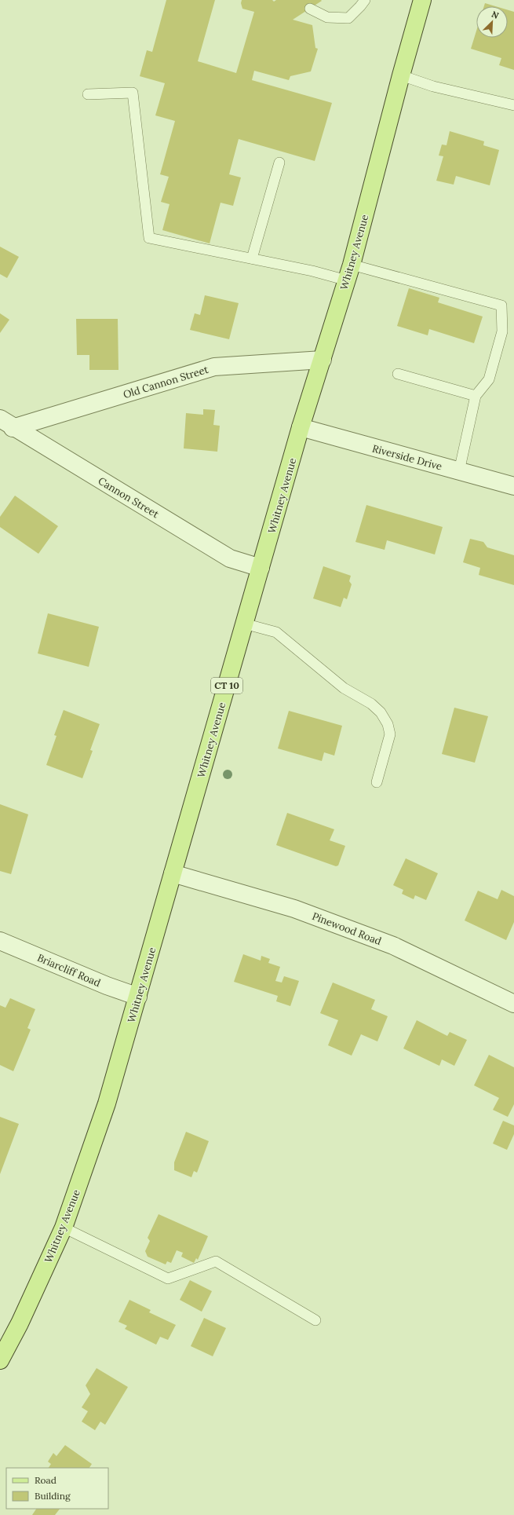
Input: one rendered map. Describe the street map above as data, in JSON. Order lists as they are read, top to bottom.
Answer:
{
  "streets": {
    "main road": ["Whitney Avenue", "CT 10"],
    "street": [
      "Old Cannon Street",
      "Riverside Drive",
      "Cannon Street",
      "Pinewood Road",
      "Briarcliff Road"
    ]
  },
  "crossings": [
    ["Whitney Avenue", "Old Cannon Street"],
    ["Whitney Avenue", "Riverside Drive"],
    ["Whitney Avenue", "Cannon Street"],
    ["Whitney Avenue", "Pinewood Road"],
    ["Whitney Avenue", "Briarcliff Road"],
    ["Old Cannon Street", "Cannon Street"]
  ],
  "legend": ["Road", "Building"],
  "north": "top right"
}
